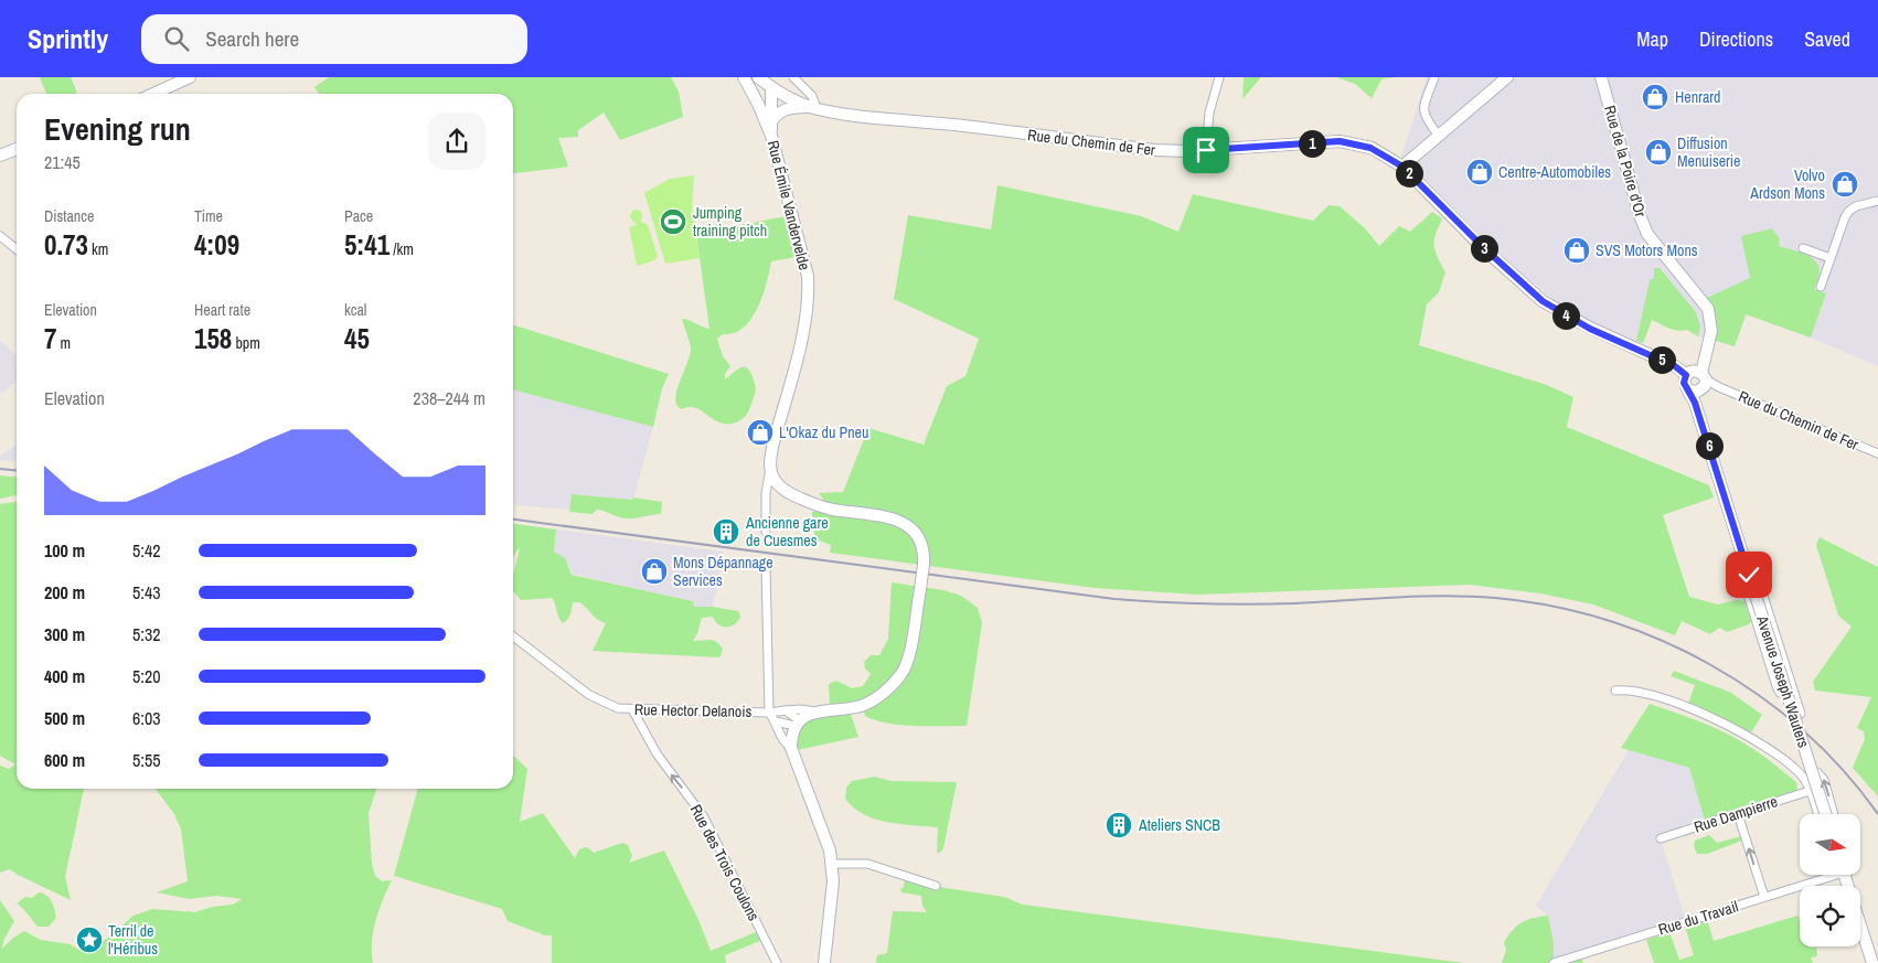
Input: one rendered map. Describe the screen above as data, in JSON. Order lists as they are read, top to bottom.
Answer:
{
  "streets": {
    "main road": [
      "Rue du Chemin de Fer",
      "Rue de la Poire d'Or",
      "Rue Émile Vandervelde",
      "Avenue Joseph Wauters"
    ],
    "street": [
      "Rue Hector Delanois",
      "Rue Dampierre",
      "Rue des Trois Coulons",
      "Rue du Travail"
    ]
  },
  "crossings": [
    ["Rue du Chemin de Fer", "Rue de la Poire d'Or"],
    ["Rue du Chemin de Fer", "Avenue Joseph Wauters"],
    ["Rue de la Poire d'Or", "Avenue Joseph Wauters"],
    ["Avenue Joseph Wauters", "Rue Dampierre"],
    ["Rue Hector Delanois", "Rue des Trois Coulons"]
  ],
  "one_way": ["Rue des Trois Coulons"],
  "places": {
    "shop": [
      "Henrard",
      "Diffusion Menuiserie",
      "Centre-Automobiles",
      "Volvo Ardson Mons",
      "SVS Motors Mons",
      "L'Okaz du Pneu",
      "Mons Dépannage Services"
    ],
    "sports": ["Jumping training pitch"],
    "building": ["Ancienne gare de Cuesmes", "Ateliers SNCB"],
    "place": ["Terril de l'Héribus"]
  },
  "north": "right",
  "page": {
    "header": "Sprintly",
    "search": "Search here",
    "nav": ["Map", "Directions", "Saved"],
    "heading": ["Evening run", "21:45"],
    "pins": [
      "1",
      "2",
      "3",
      "4",
      "5",
      "6"
    ],
    "stats": [
      ["Distance", "0.73 km"],
      ["Time", "4:09"],
      ["Pace", "5:41 /km"],
      ["Elevation", "7 m"],
      ["Heart rate", "158 bpm"],
      ["kcal", "45"]
    ],
    "chart": ["Elevation", "238–244 m"],
    "list": [
      {
        "name": "100 m",
        "note": "5:42"
      },
      {
        "name": "200 m",
        "note": "5:43"
      },
      {
        "name": "300 m",
        "note": "5:32"
      },
      {
        "name": "400 m",
        "note": "5:20"
      },
      {
        "name": "500 m",
        "note": "6:03"
      },
      {
        "name": "600 m",
        "note": "5:55"
      }
    ]
  }
}
